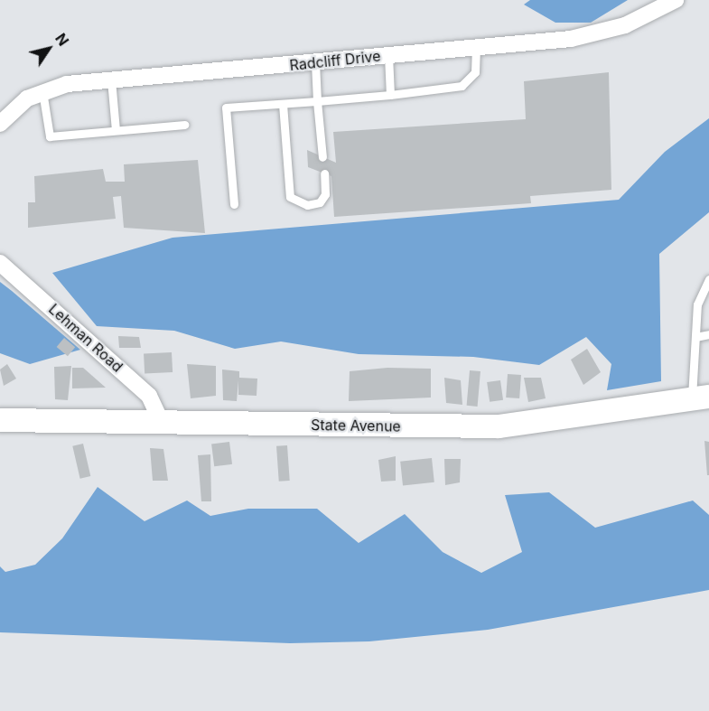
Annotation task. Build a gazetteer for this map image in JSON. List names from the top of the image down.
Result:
{
  "streets": {
    "main road": ["State Avenue"],
    "street": ["Radcliff Drive", "Lehman Road"]
  },
  "crossings": [
    ["Lehman Road", "State Avenue"]
  ],
  "north": "top right"
}
